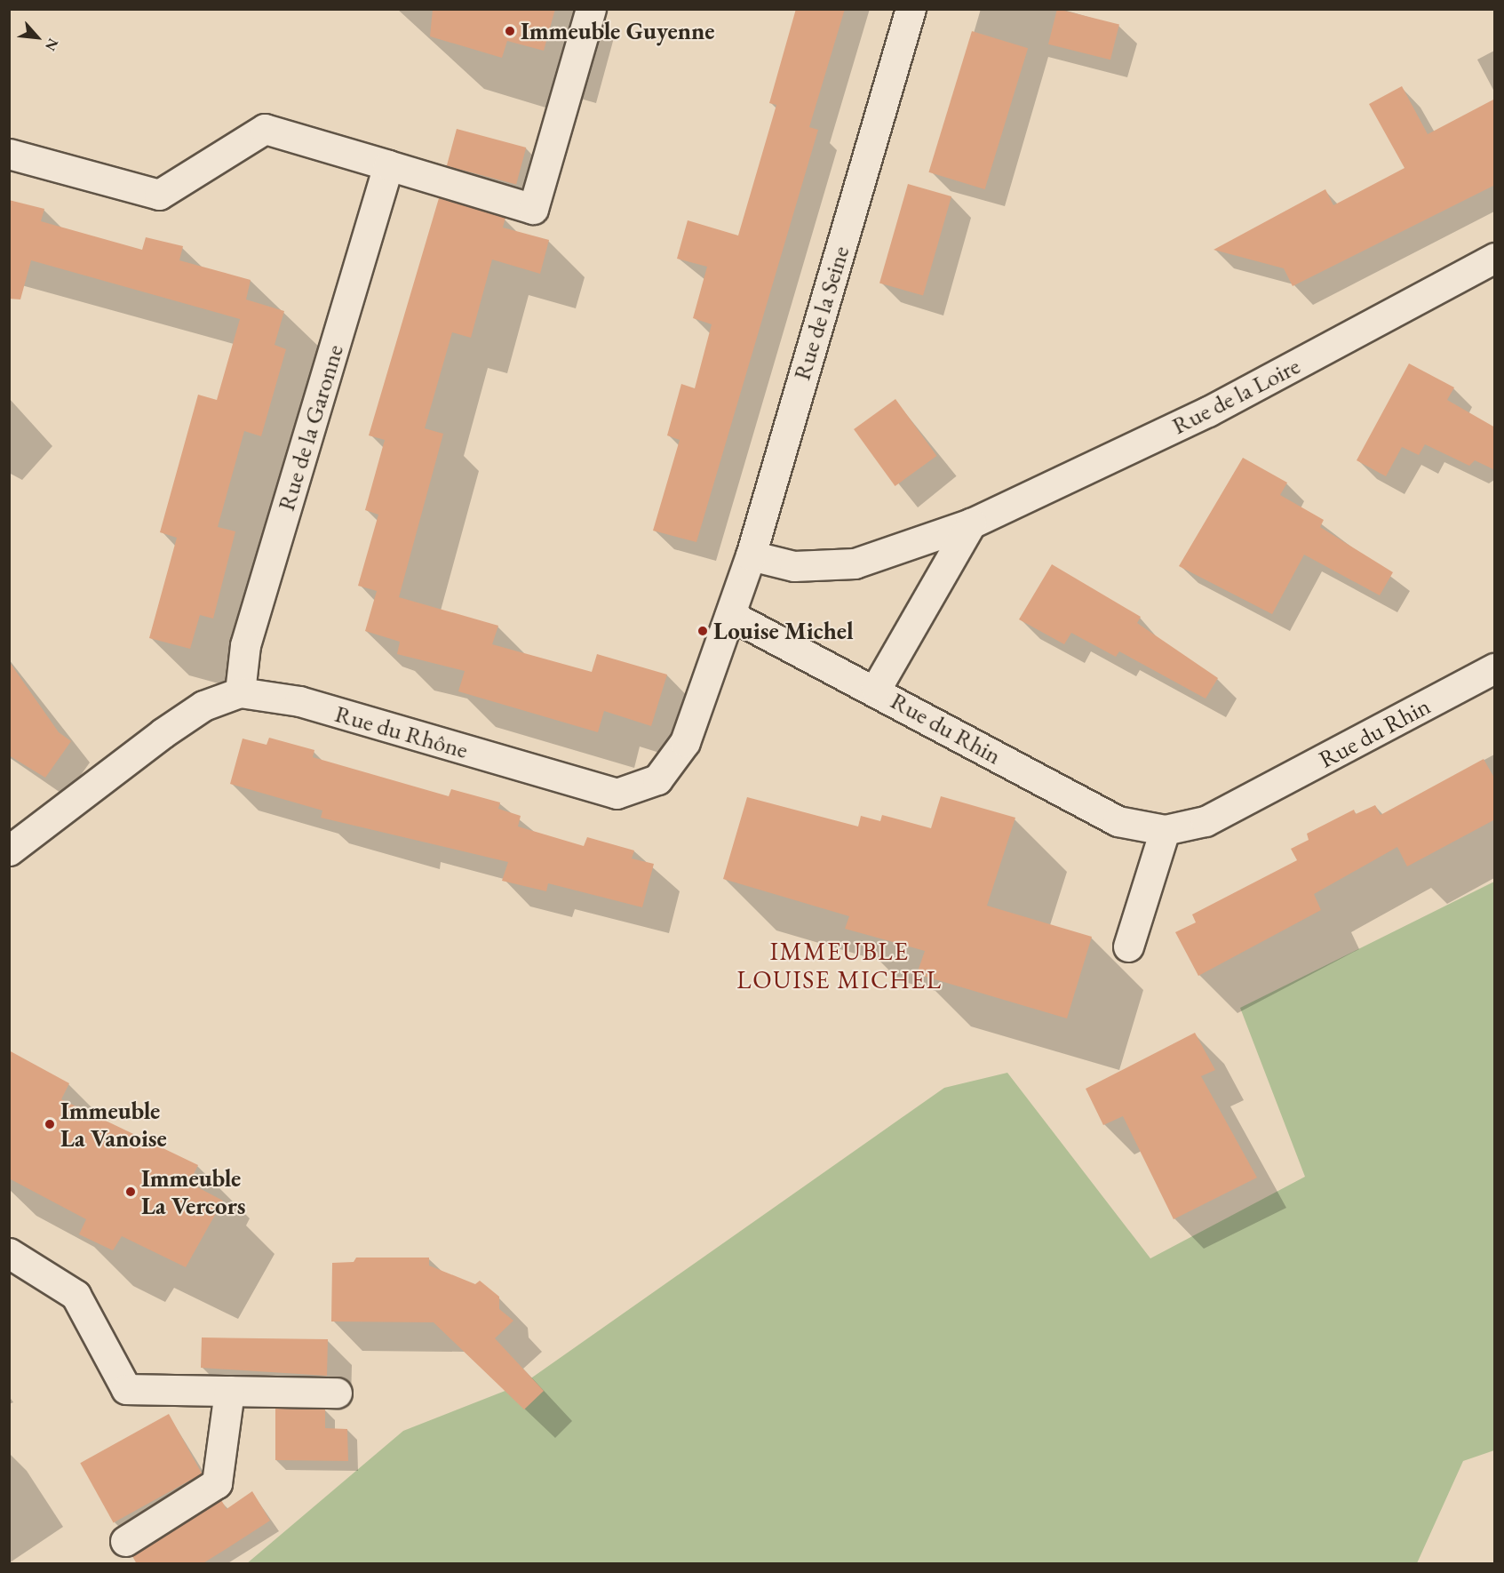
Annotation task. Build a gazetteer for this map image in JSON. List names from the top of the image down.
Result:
{
  "streets": {
    "street": [
      "Rue de la Seine",
      "Rue de la Loire",
      "Rue de la Garonne",
      "Rue du Rhin",
      "Rue du Rhône"
    ]
  },
  "crossings": [
    ["Rue de la Seine", "Rue de la Loire"],
    ["Rue de la Seine", "Rue du Rhin"],
    ["Rue de la Seine", "Rue du Rhône"],
    ["Rue de la Garonne", "Rue du Rhône"],
    ["Rue du Rhin", "Rue du Rhône"]
  ],
  "districts": ["IMMEUBLE LOUISE MICHEL"],
  "places": [
    "Immeuble Guyenne",
    "Louise Michel",
    "Immeuble La Vanoise",
    "Immeuble La Vercors"
  ],
  "north": "bottom right"
}
